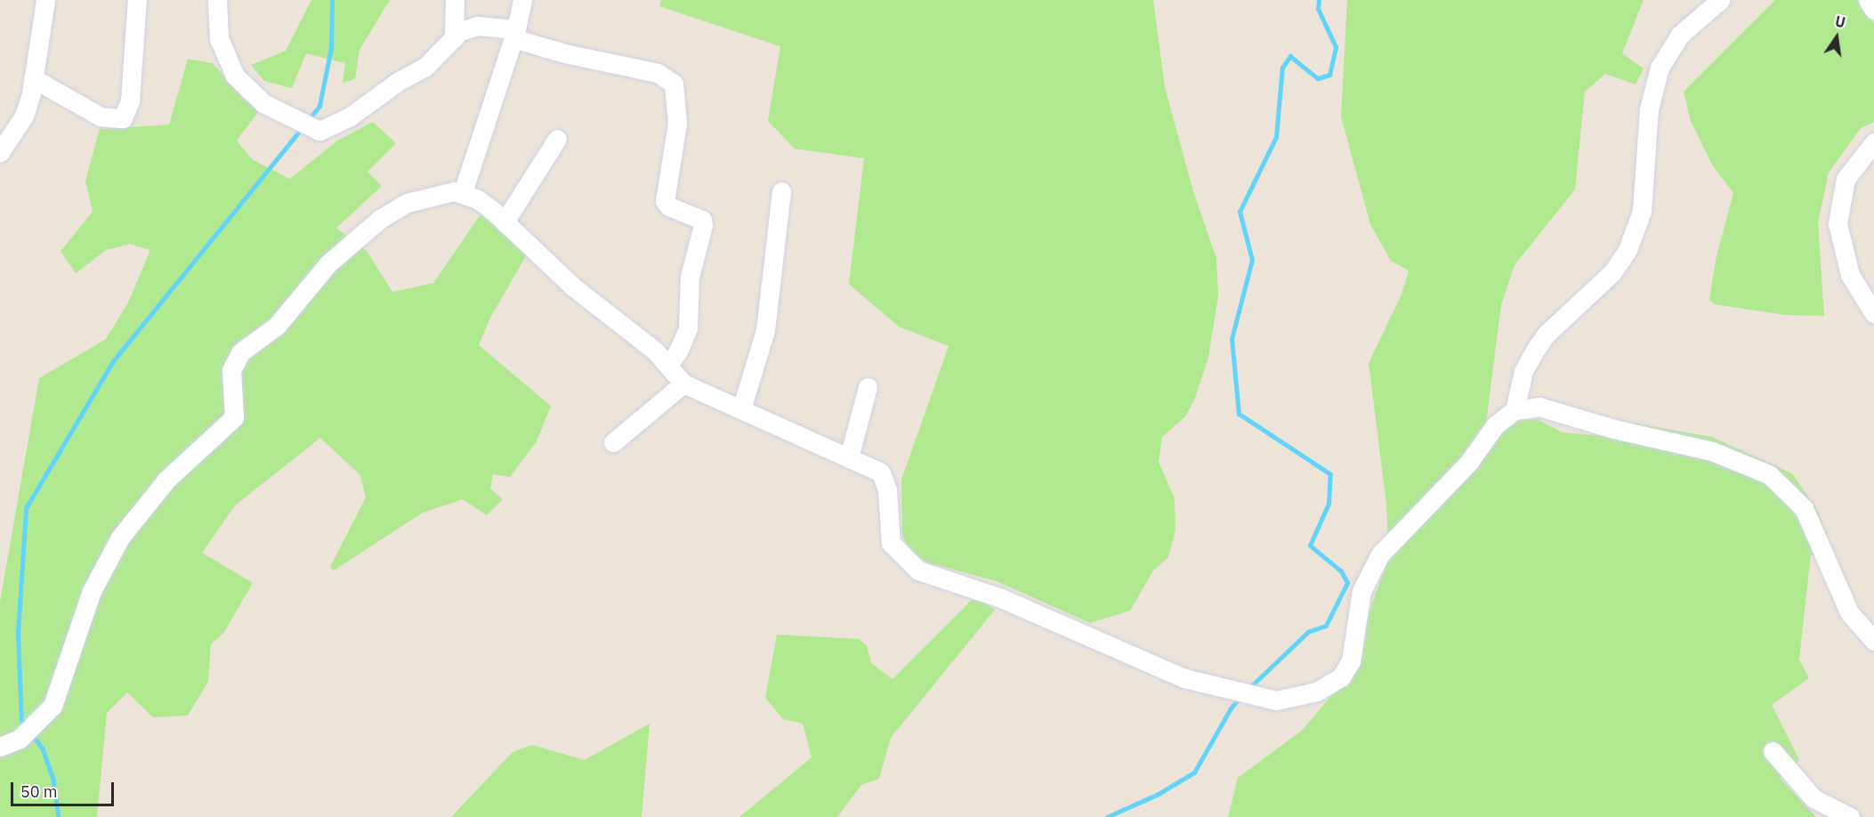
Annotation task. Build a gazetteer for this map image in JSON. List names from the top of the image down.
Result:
{
  "scale_bar": "50 m",
  "north": "top"
}
